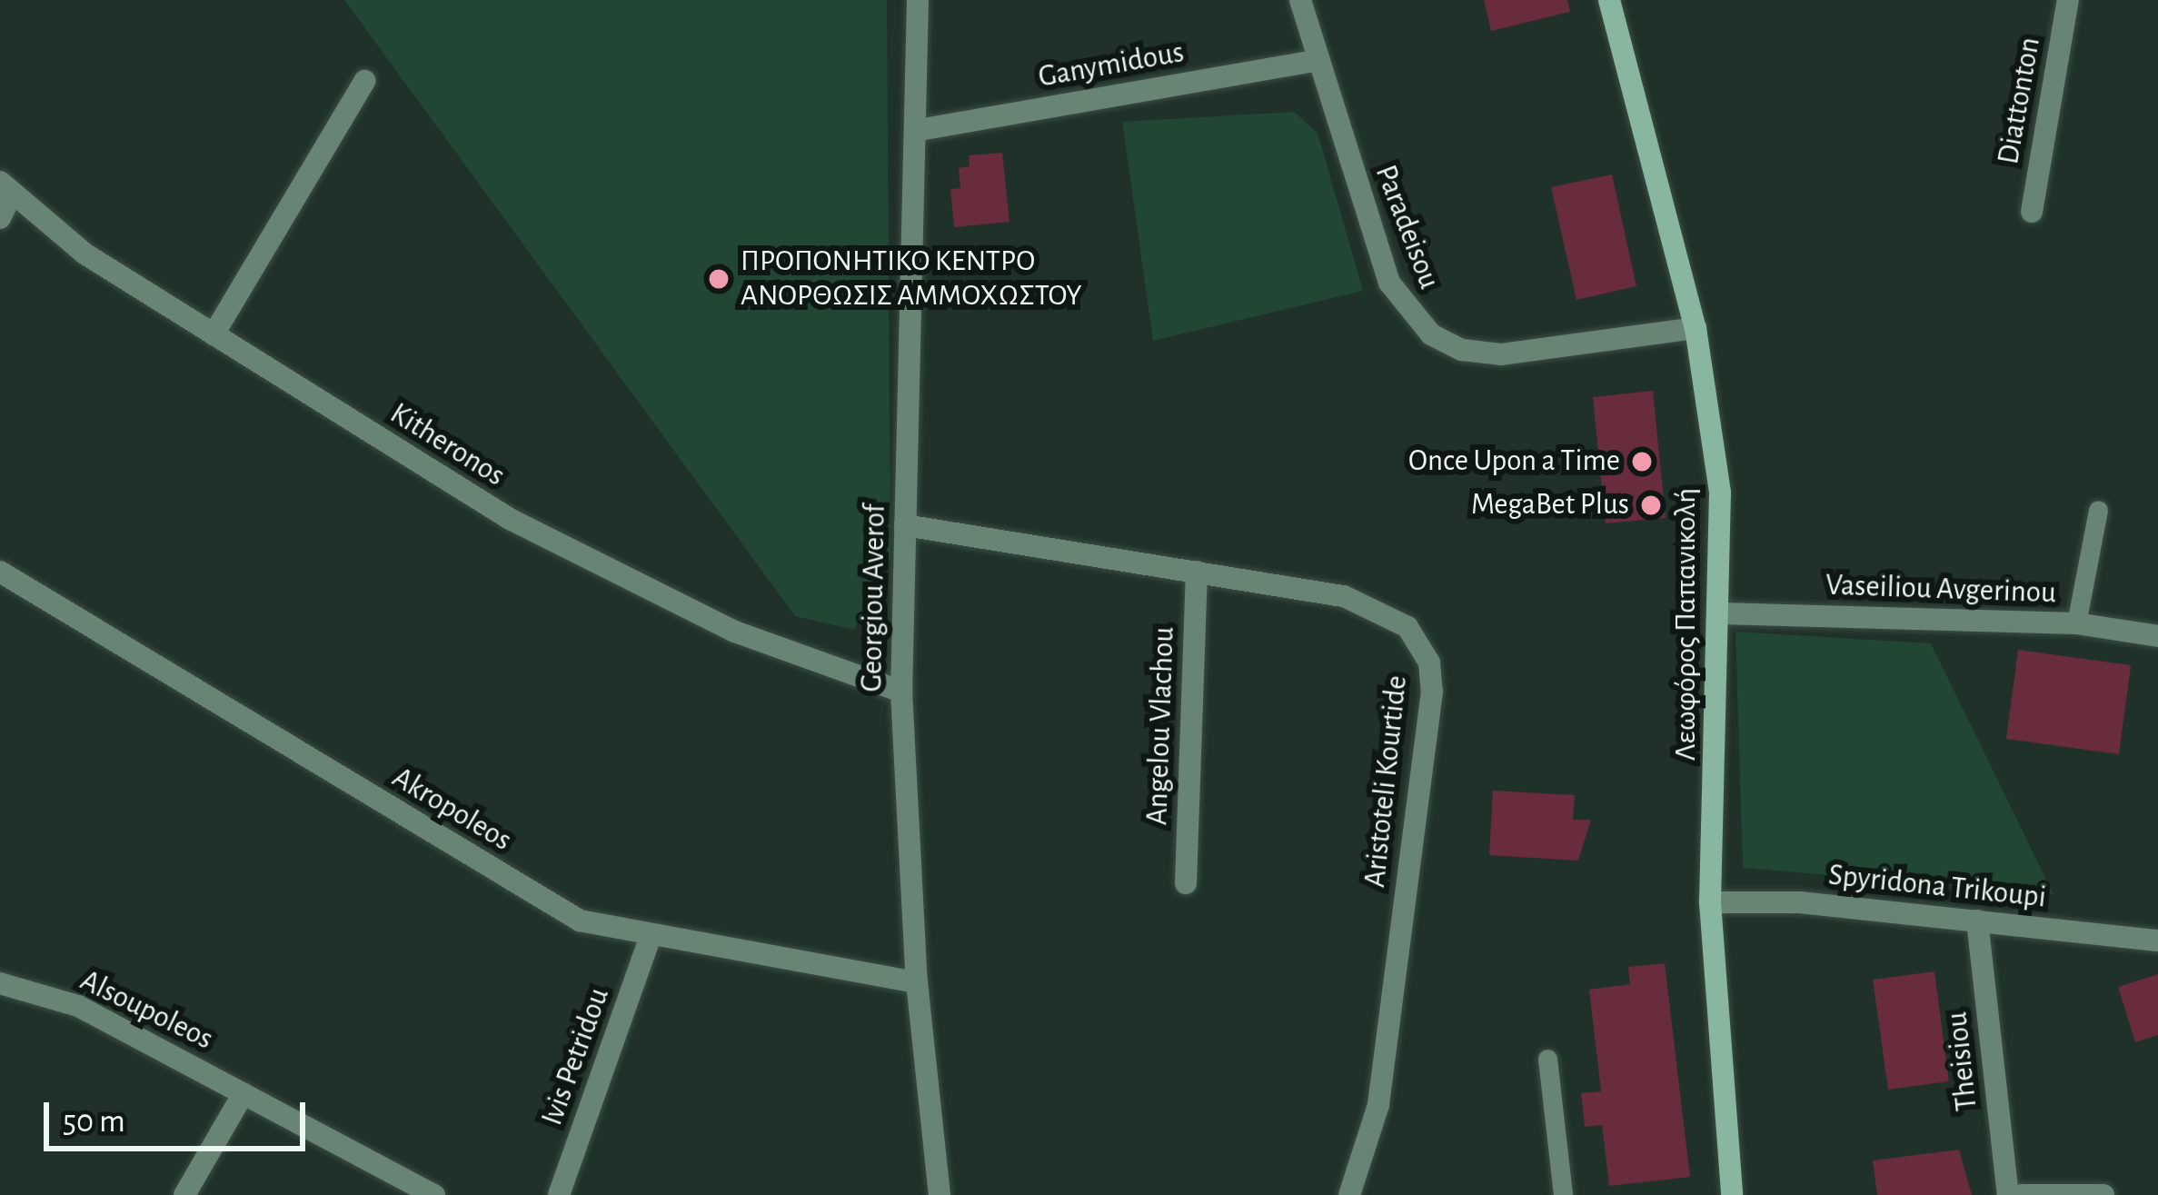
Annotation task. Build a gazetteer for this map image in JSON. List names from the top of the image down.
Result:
{
  "streets": {
    "street": [
      "Ganymidous",
      "Diattonton",
      "Paradeisou",
      "Kitheronos",
      "Vaseiliou Avgerinou",
      "Georgiou Averof",
      "Λεωφόρος Παπανικολή",
      "Angelou Vlachou",
      "Aristoteli Kourtide",
      "Akropoleos",
      "Spyridona Trikoupi",
      "Alsoupoleos",
      "Ivis Petridou",
      "Theisiou"
    ]
  },
  "crossings": [
    ["Ganymidous", "Paradeisou"],
    ["Ganymidous", "Georgiou Averof"],
    ["Paradeisou", "Λεωφόρος Παπανικολή"],
    ["Kitheronos", "Georgiou Averof"],
    ["Vaseiliou Avgerinou", "Λεωφόρος Παπανικολή"],
    ["Georgiou Averof", "Aristoteli Kourtide"],
    ["Georgiou Averof", "Akropoleos"],
    ["Λεωφόρος Παπανικολή", "Spyridona Trikoupi"],
    ["Angelou Vlachou", "Aristoteli Kourtide"],
    ["Akropoleos", "Ivis Petridou"],
    ["Spyridona Trikoupi", "Theisiou"]
  ],
  "places": ["ΠΡΟΠΟΝΗΤΙΚΟ ΚΕΝΤΡΟ ΑΝΟΡΘΩΣΙΣ ΑΜΜΟΧΩΣΤΟΥ", "Once Upon a Time", "MegaBet Plus"],
  "scale_bar": "50 m"
}
